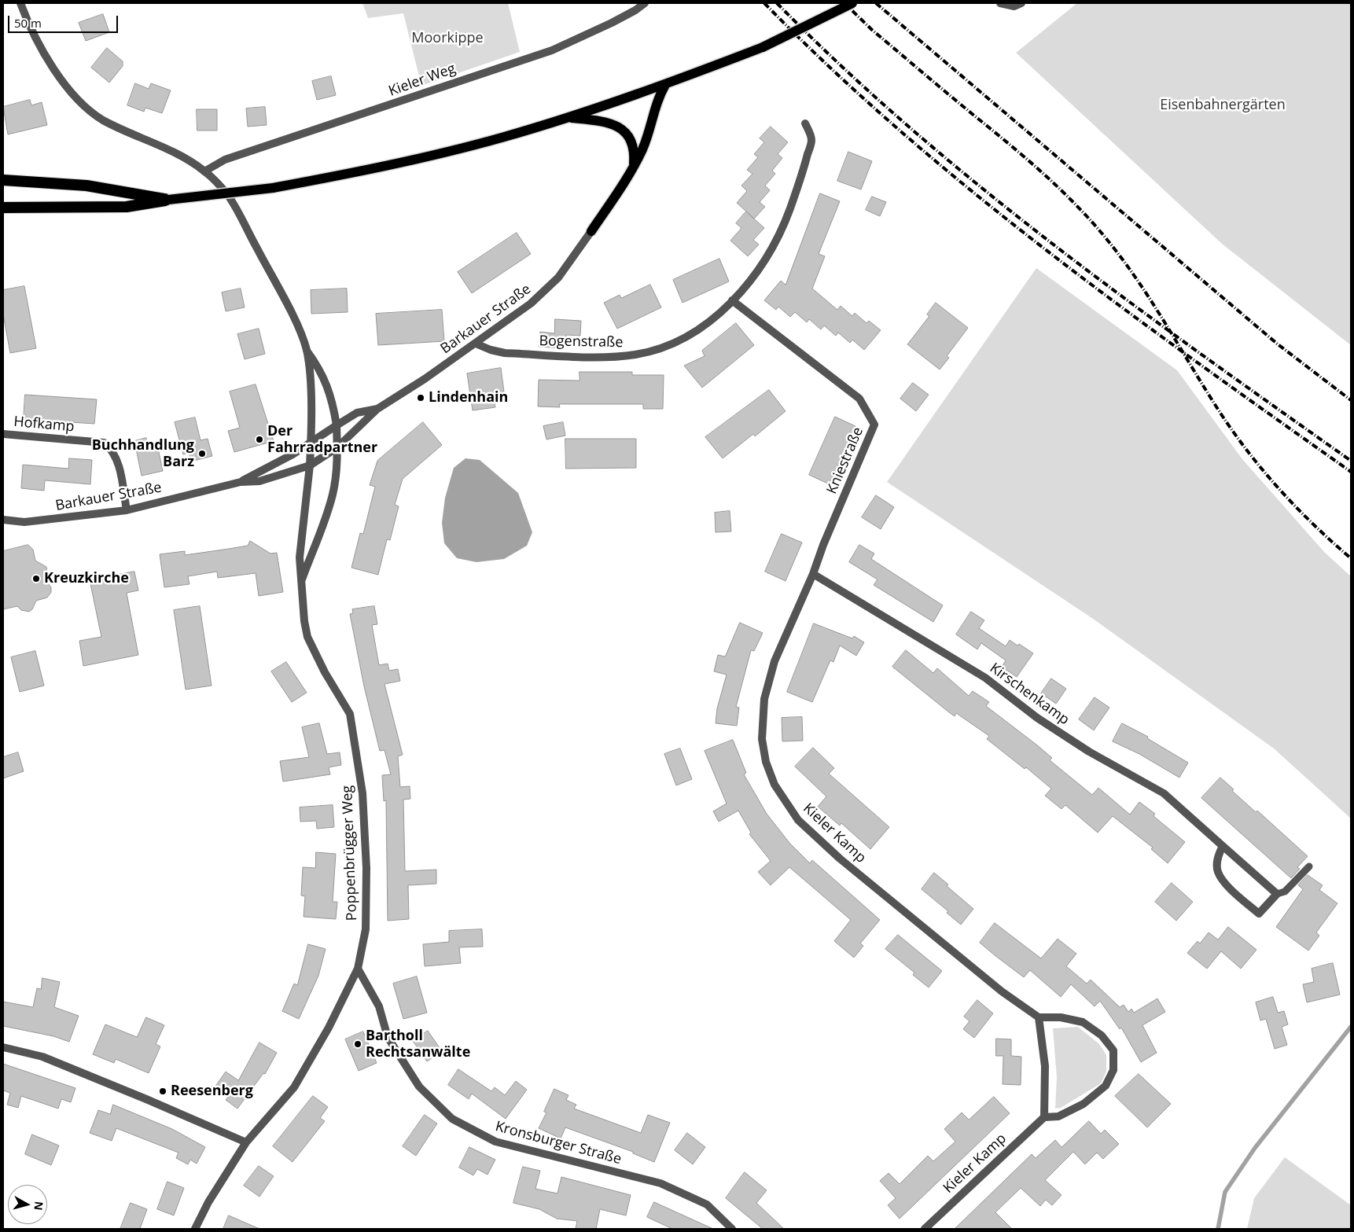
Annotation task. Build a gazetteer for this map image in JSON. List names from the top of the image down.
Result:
{
  "streets": {
    "street": [
      "Kieler Weg",
      "Barkauer Straße",
      "Bogenstraße",
      "Hofkamp",
      "Kniestraße",
      "Kirschenkamp",
      "Kieler Kamp",
      "Poppenbrügger Weg",
      "Kronsburger Straße"
    ]
  },
  "crossings": [
    ["Barkauer Straße", "Bogenstraße"],
    ["Barkauer Straße", "Hofkamp"],
    ["Barkauer Straße", "Poppenbrügger Weg"],
    ["Bogenstraße", "Kniestraße"],
    ["Kniestraße", "Kirschenkamp"],
    ["Kniestraße", "Kieler Kamp"],
    ["Kirschenkamp", "Kieler Kamp"],
    ["Poppenbrügger Weg", "Kronsburger Straße"]
  ],
  "parks": ["Moorkippe", "Eisenbahnergärten"],
  "places": [
    "Lindenhain",
    "Der Fahrradpartner",
    "Buchhandlung Barz",
    "Kreuzkirche",
    "Bartholl Rechtsanwälte",
    "Reesenberg"
  ],
  "scale_bar": "50 m",
  "north": "right"
}
